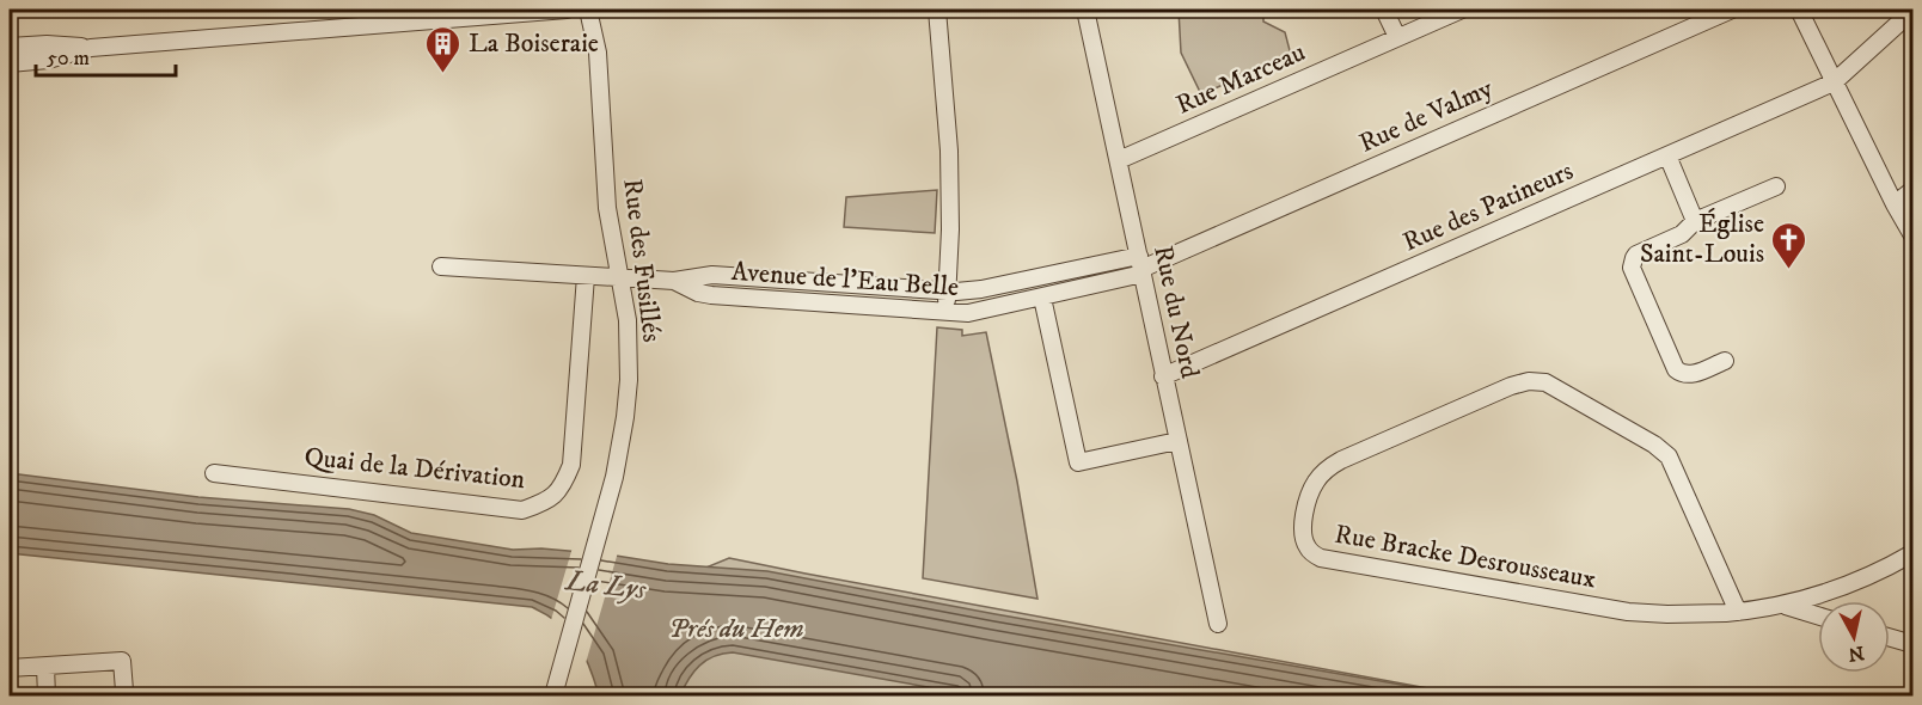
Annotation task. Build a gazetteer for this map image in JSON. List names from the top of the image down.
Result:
{
  "streets": {
    "street": [
      "Rue Marceau",
      "Rue de Valmy",
      "Rue des Patineurs",
      "Rue des Fusillés",
      "Avenue de l'Eau Belle",
      "Rue du Nord",
      "Quai de la Dérivation",
      "Rue Bracke Desrousseaux"
    ]
  },
  "crossings": [
    ["Rue Marceau", "Rue du Nord"],
    ["Rue de Valmy", "Avenue de l'Eau Belle"],
    ["Rue de Valmy", "Rue du Nord"],
    ["Rue des Patineurs", "Rue du Nord"],
    ["Rue des Fusillés", "Avenue de l'Eau Belle"],
    ["Avenue de l'Eau Belle", "Rue du Nord"],
    ["Avenue de l'Eau Belle", "Quai de la Dérivation"]
  ],
  "water": ["La Lys"],
  "parks": ["Prés du Hem"],
  "places": {
    "building": ["La Boiseraie"],
    "church": ["Église Saint-Louis"]
  },
  "scale_bar": "50 m",
  "north": "bottom"
}
